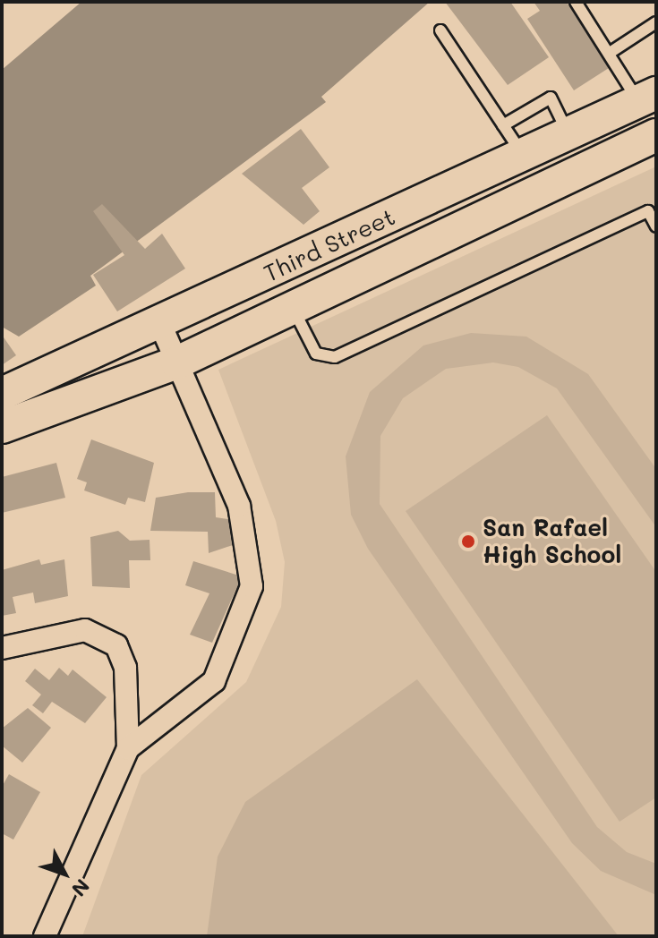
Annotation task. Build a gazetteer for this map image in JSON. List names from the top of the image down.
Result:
{
  "streets": {
    "main road": ["Third Street"]
  },
  "places": ["San Rafael High School"],
  "north": "bottom right"
}
